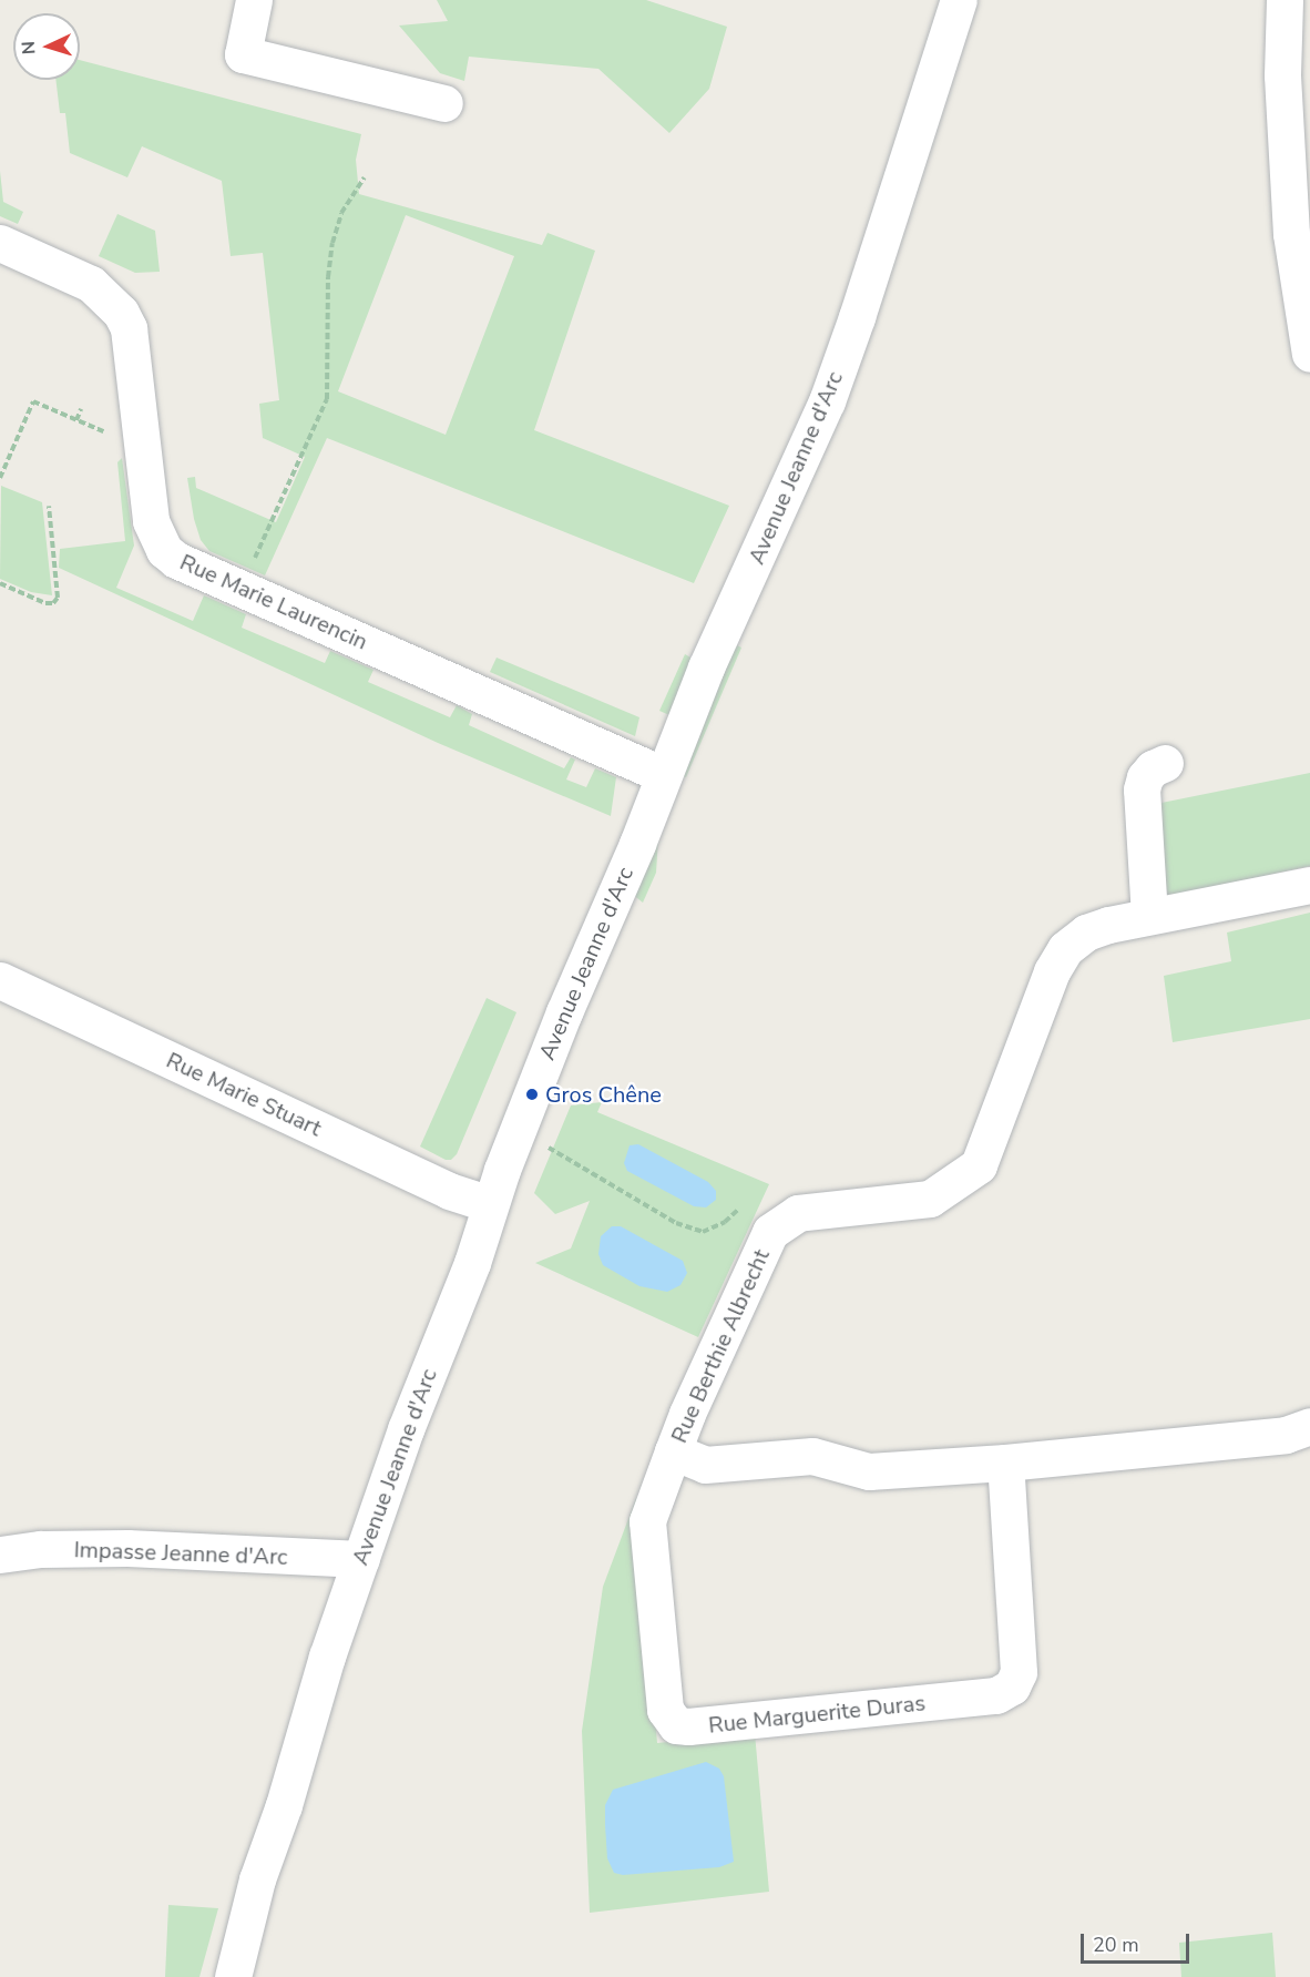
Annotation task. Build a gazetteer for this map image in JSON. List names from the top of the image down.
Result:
{
  "streets": {
    "street": [
      "Avenue Jeanne d'Arc",
      "Rue Marie Laurencin",
      "Rue Marie Stuart",
      "Rue Berthie Albrecht",
      "Impasse Jeanne d'Arc",
      "Rue Marguerite Duras"
    ]
  },
  "crossings": [
    ["Avenue Jeanne d'Arc", "Rue Marie Laurencin"],
    ["Avenue Jeanne d'Arc", "Rue Marie Stuart"],
    ["Avenue Jeanne d'Arc", "Impasse Jeanne d'Arc"],
    ["Rue Berthie Albrecht", "Rue Marguerite Duras"]
  ],
  "places": ["Gros Chêne"],
  "scale_bar": "20 m",
  "north": "left"
}
